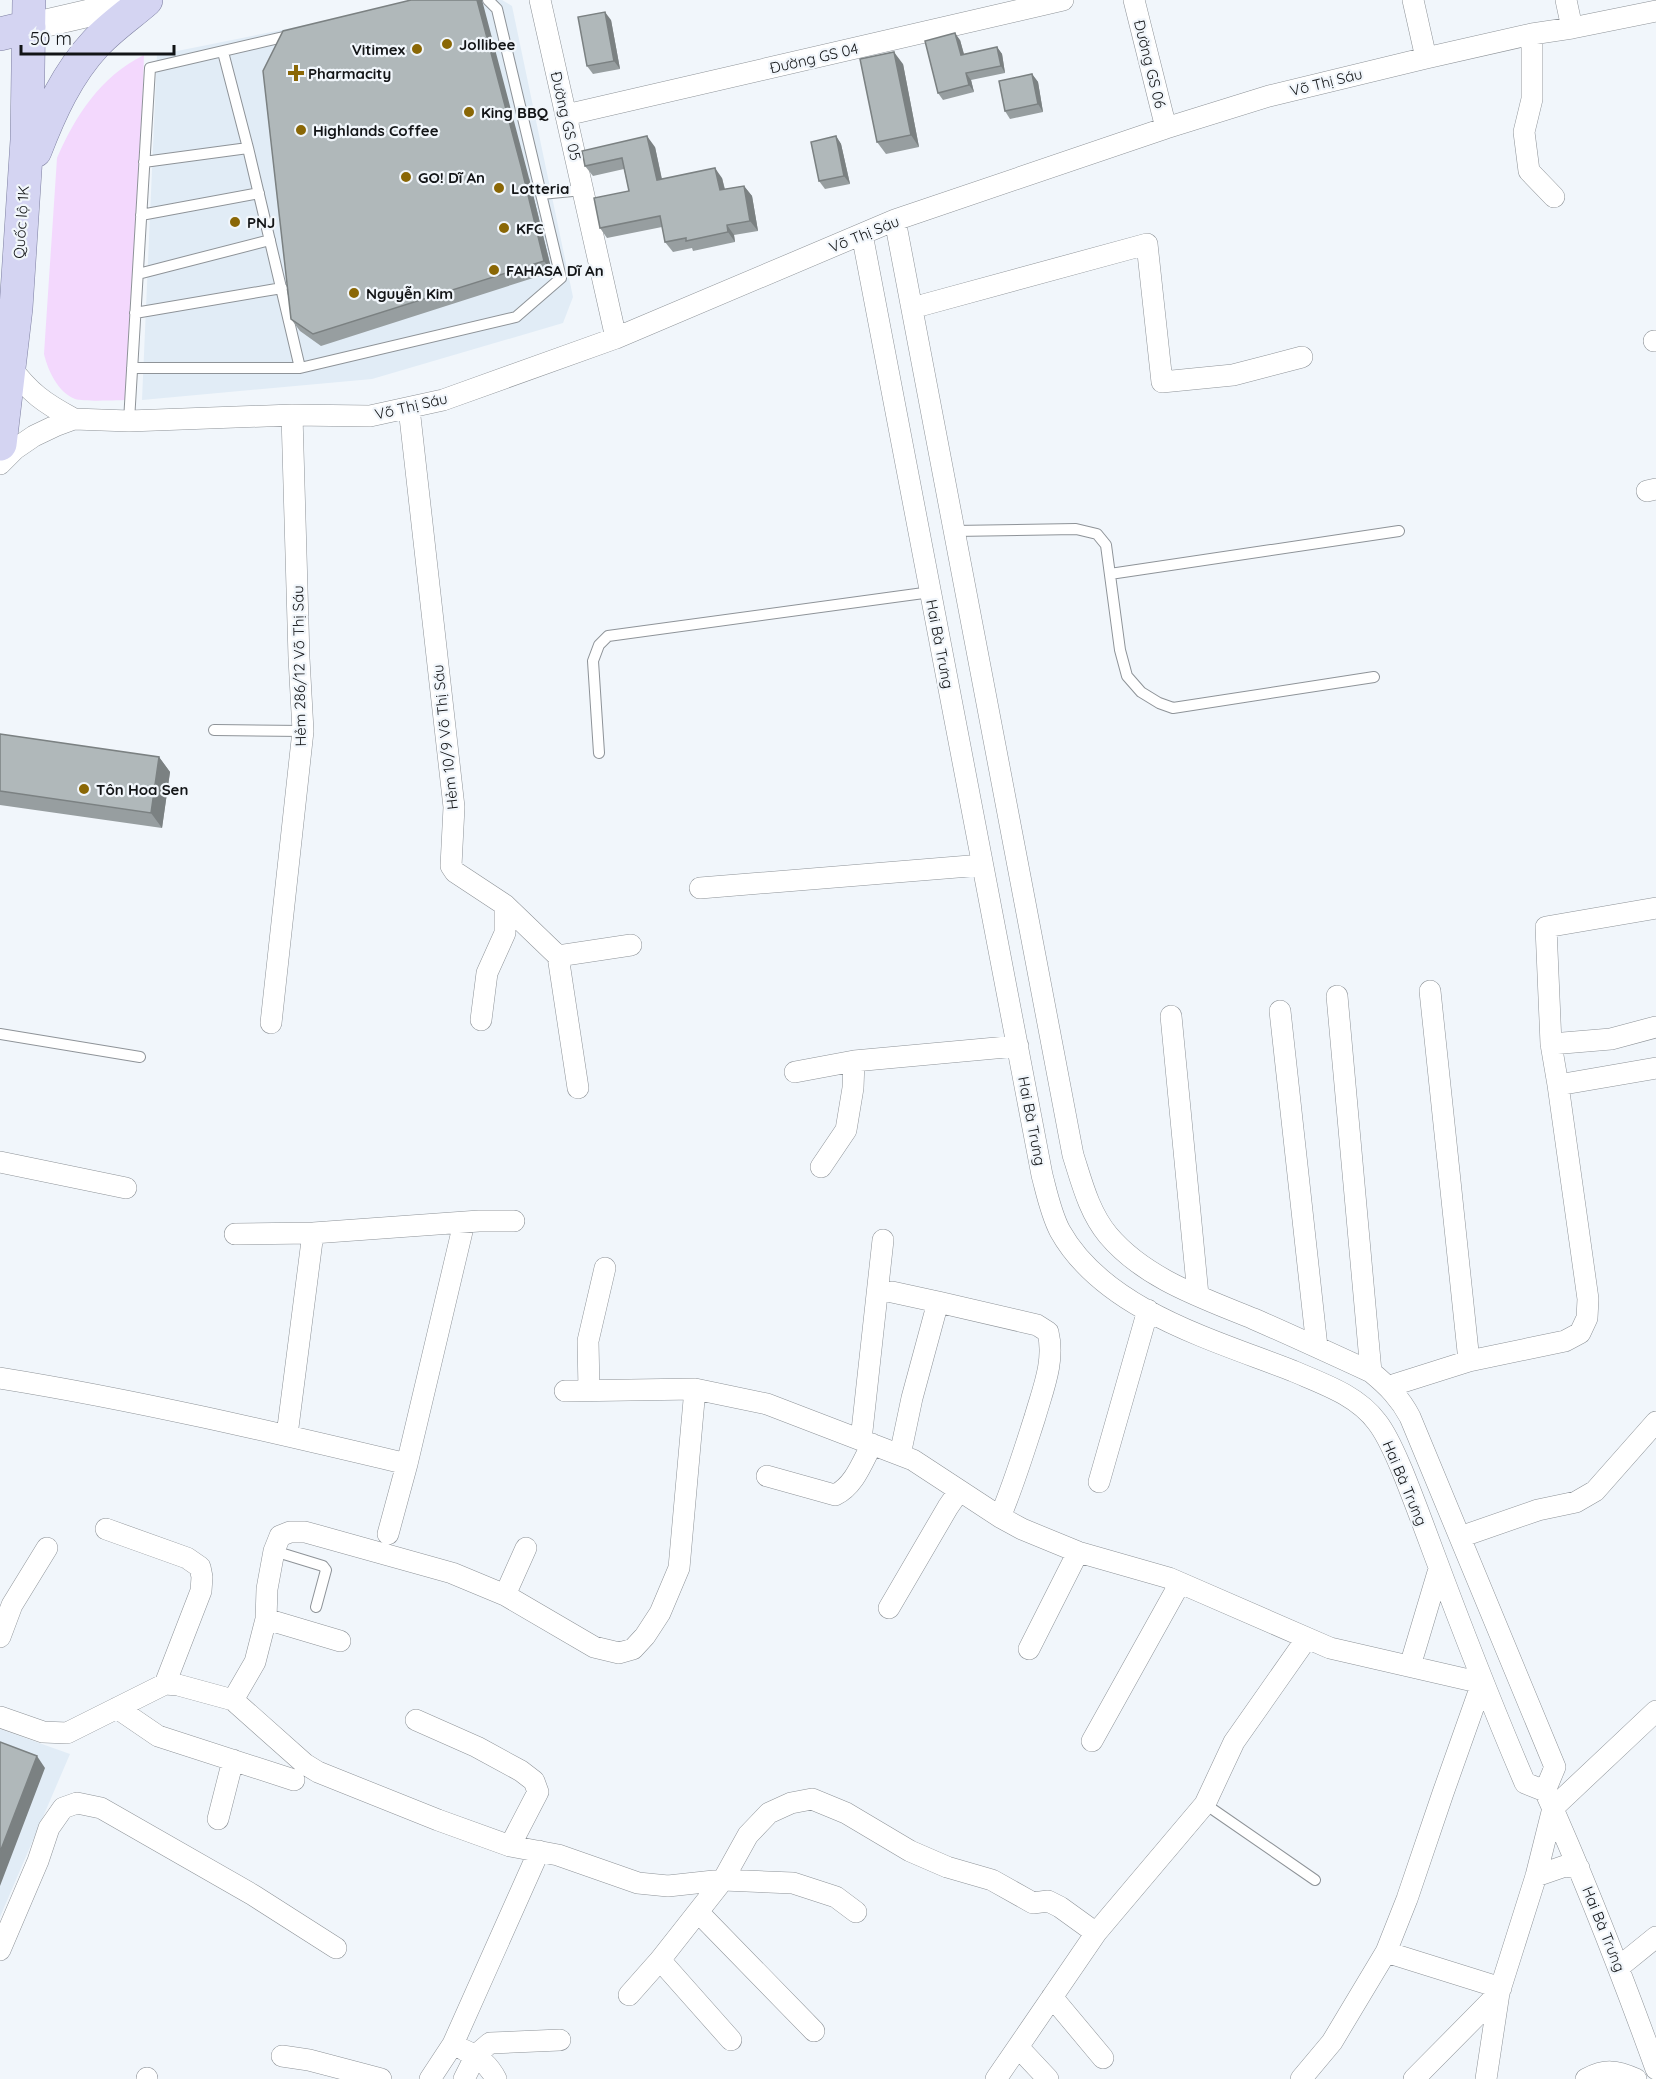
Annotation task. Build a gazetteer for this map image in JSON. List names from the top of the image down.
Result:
{
  "streets": {
    "main road": ["Quốc lộ 1K"],
    "street": [
      "Đường GS 04",
      "Đường GS 06",
      "Võ Thị Sáu",
      "Đường GS 05",
      "Hai Bà Trưng",
      "Hẻm 286/12 Võ Thị Sáu",
      "Hẻm 10/9 Võ Thị Sáu"
    ]
  },
  "crossings": [
    ["Đường GS 04", "Đường GS 05"],
    ["Đường GS 06", "Võ Thị Sáu"],
    ["Võ Thị Sáu", "Đường GS 05"],
    ["Võ Thị Sáu", "Quốc lộ 1K"],
    ["Võ Thị Sáu", "Hai Bà Trưng"],
    ["Võ Thị Sáu", "Hẻm 286/12 Võ Thị Sáu"],
    ["Võ Thị Sáu", "Hẻm 10/9 Võ Thị Sáu"]
  ],
  "places": {
    "other": [
      "Jollibee",
      "Vitimex",
      "King BBQ",
      "Highlands Coffee",
      "GO! Dĩ An",
      "Lotteria",
      "PNJ",
      "KFC",
      "FAHASA Dĩ An",
      "Nguyễn Kim",
      "Tôn Hoa Sen"
    ],
    "health": ["Pharmacity"]
  },
  "scale_bar": "50 m"
}
